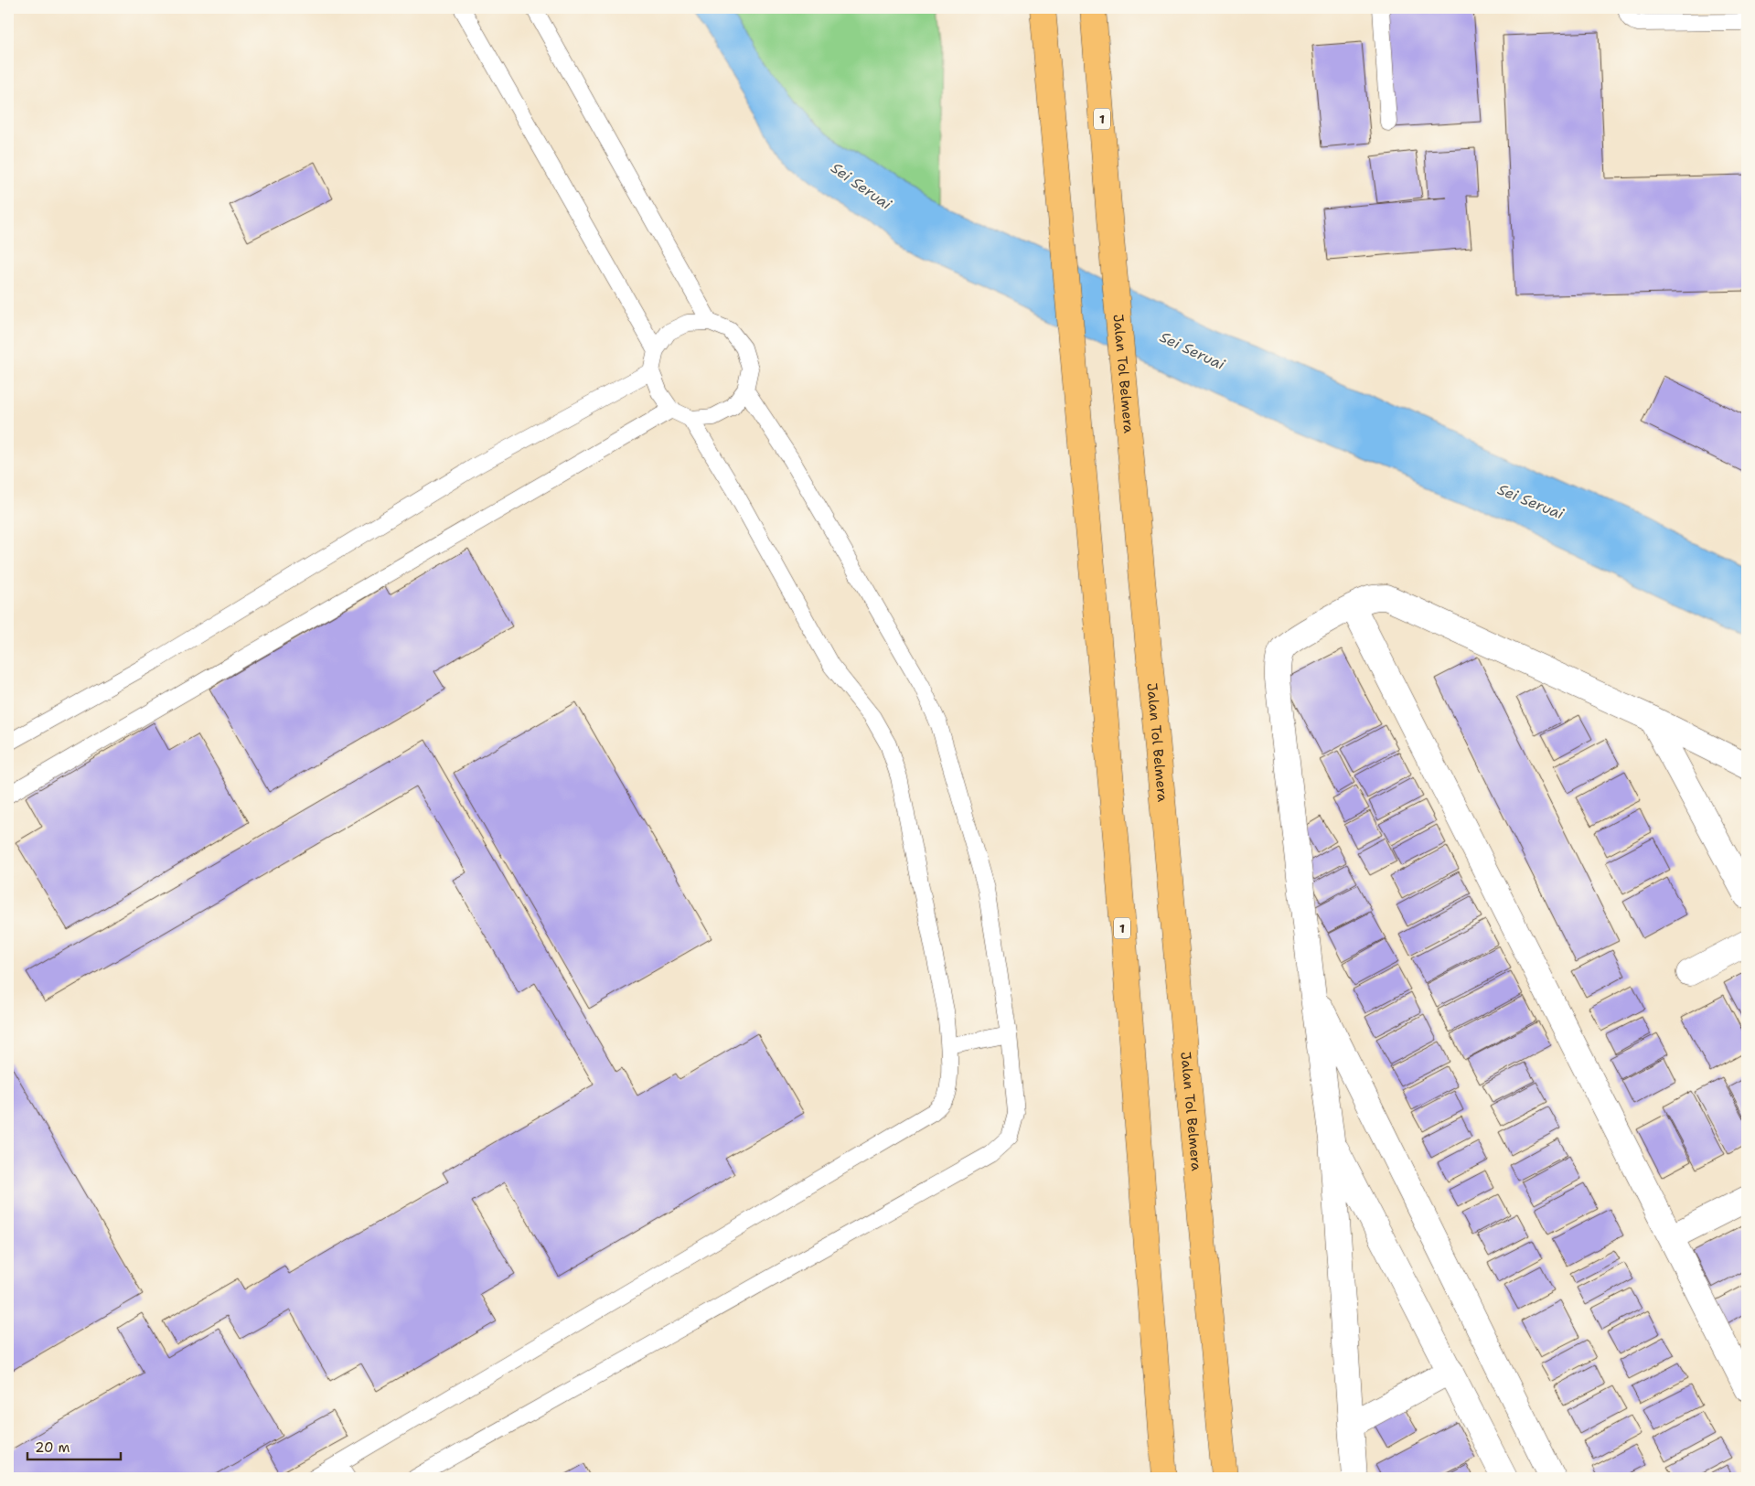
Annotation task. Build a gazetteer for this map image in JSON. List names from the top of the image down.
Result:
{
  "streets": {
    "highway": ["1", "Jalan Tol Belmera"]
  },
  "water": ["Sei Seruai"],
  "scale_bar": "20 m"
}
